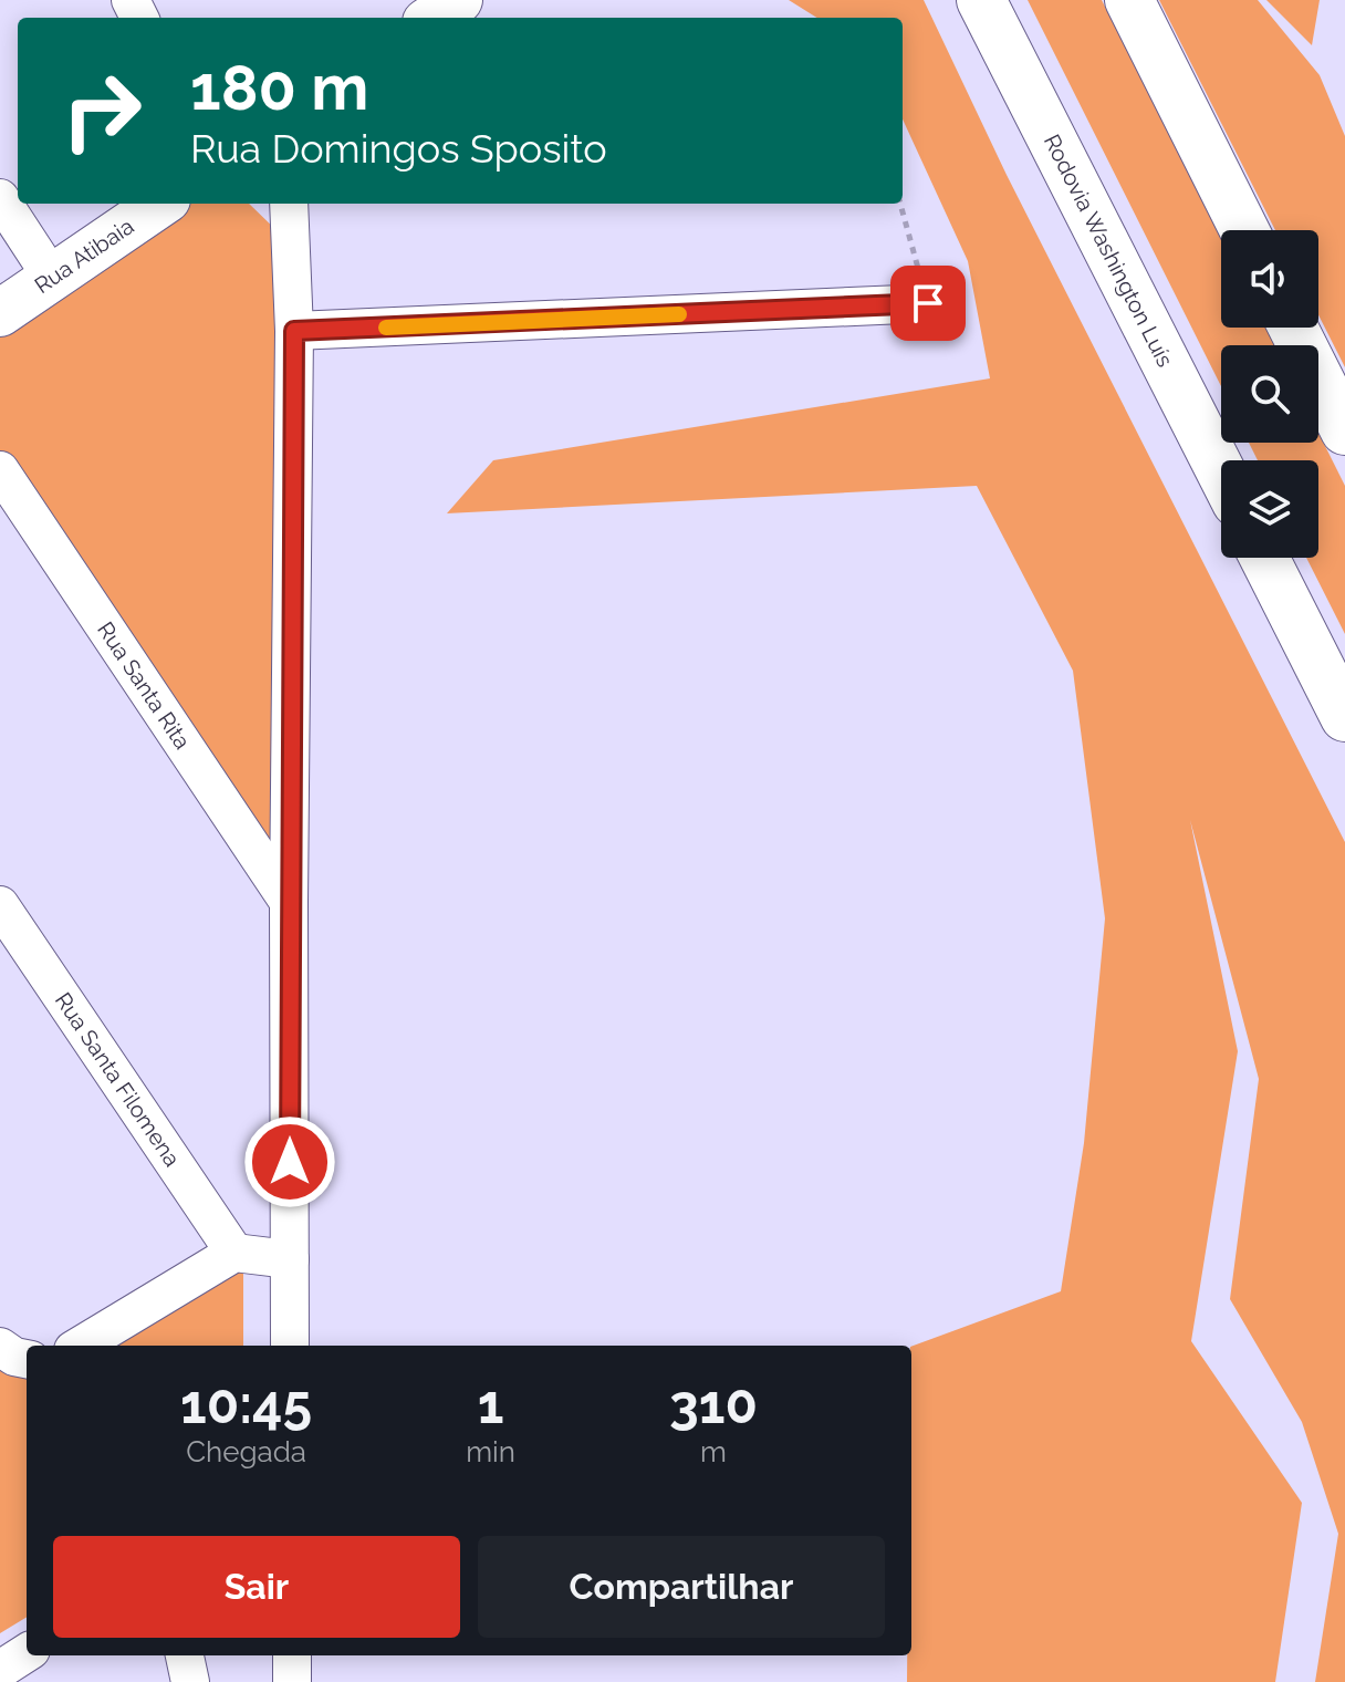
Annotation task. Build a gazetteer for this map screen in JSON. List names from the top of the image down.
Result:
{
  "streets": {
    "highway": ["Rodovia Washington Luís"],
    "street": ["Rua Atibaia", "Rua Santa Rita", "Rua Santa Filomena"]
  },
  "page": {
    "turn": ["180 m", "Rua Domingos Sposito"],
    "eta": [
      "10:45",
      "Chegada",
      "1",
      "min",
      "310",
      "m"
    ],
    "buttons": ["Sair", "Compartilhar"]
  }
}
